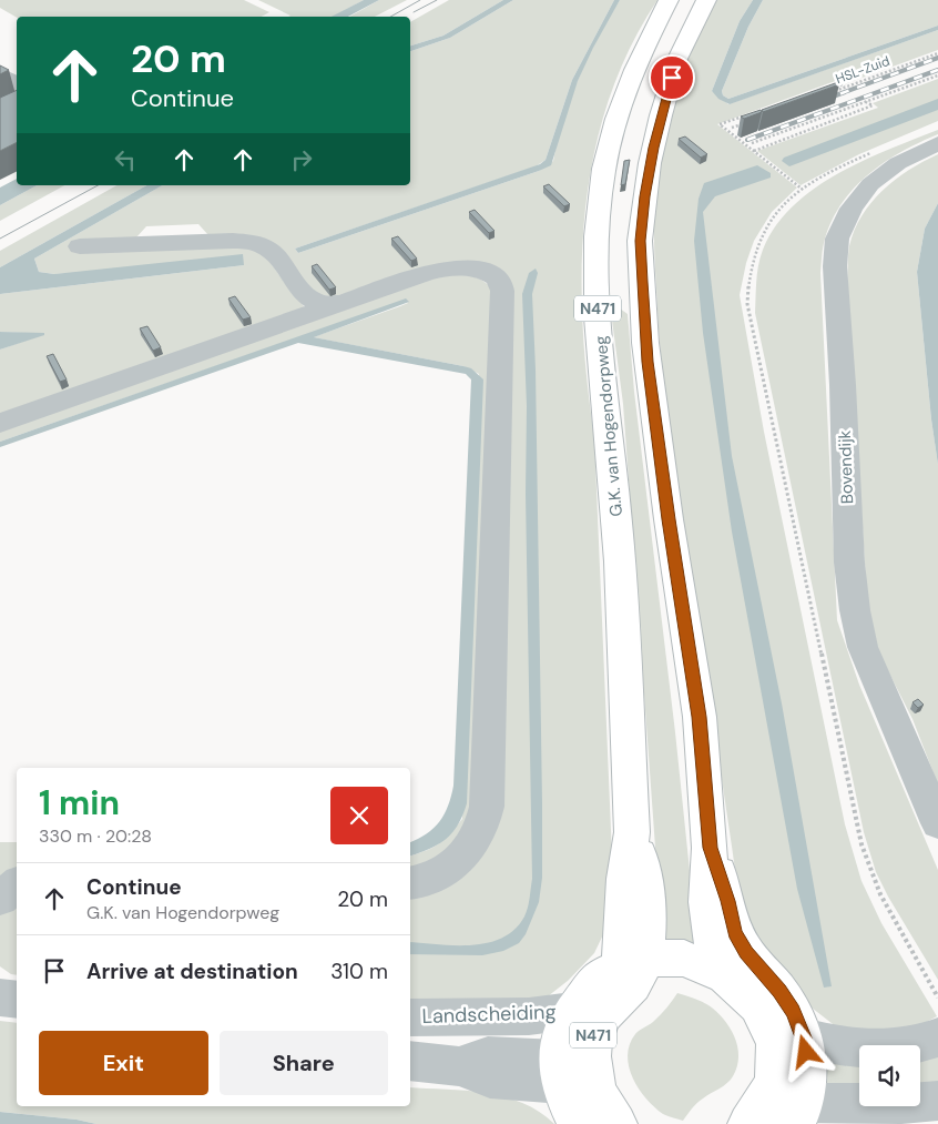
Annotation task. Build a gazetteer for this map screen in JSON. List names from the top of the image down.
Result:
{
  "streets": {
    "main road": ["N471", "G.K. van Hogendorpweg"],
    "street": ["Bovendijk", "Landscheiding"],
    "path": ["HSL-Zuid"]
  },
  "crossings": [
    ["N471", "G.K. van Hogendorpweg"],
    ["N471", "Landscheiding"]
  ],
  "page": {
    "turn": ["20 m", "Continue"],
    "heading": ["1 min", "330 m · 20:28"],
    "list": [
      {
        "name": "Continue",
        "note": "G.K. van Hogendorpweg",
        "value": "20 m"
      },
      {
        "name": "Arrive at destination",
        "value": "310 m"
      }
    ],
    "buttons": ["Exit", "Share"]
  }
}
